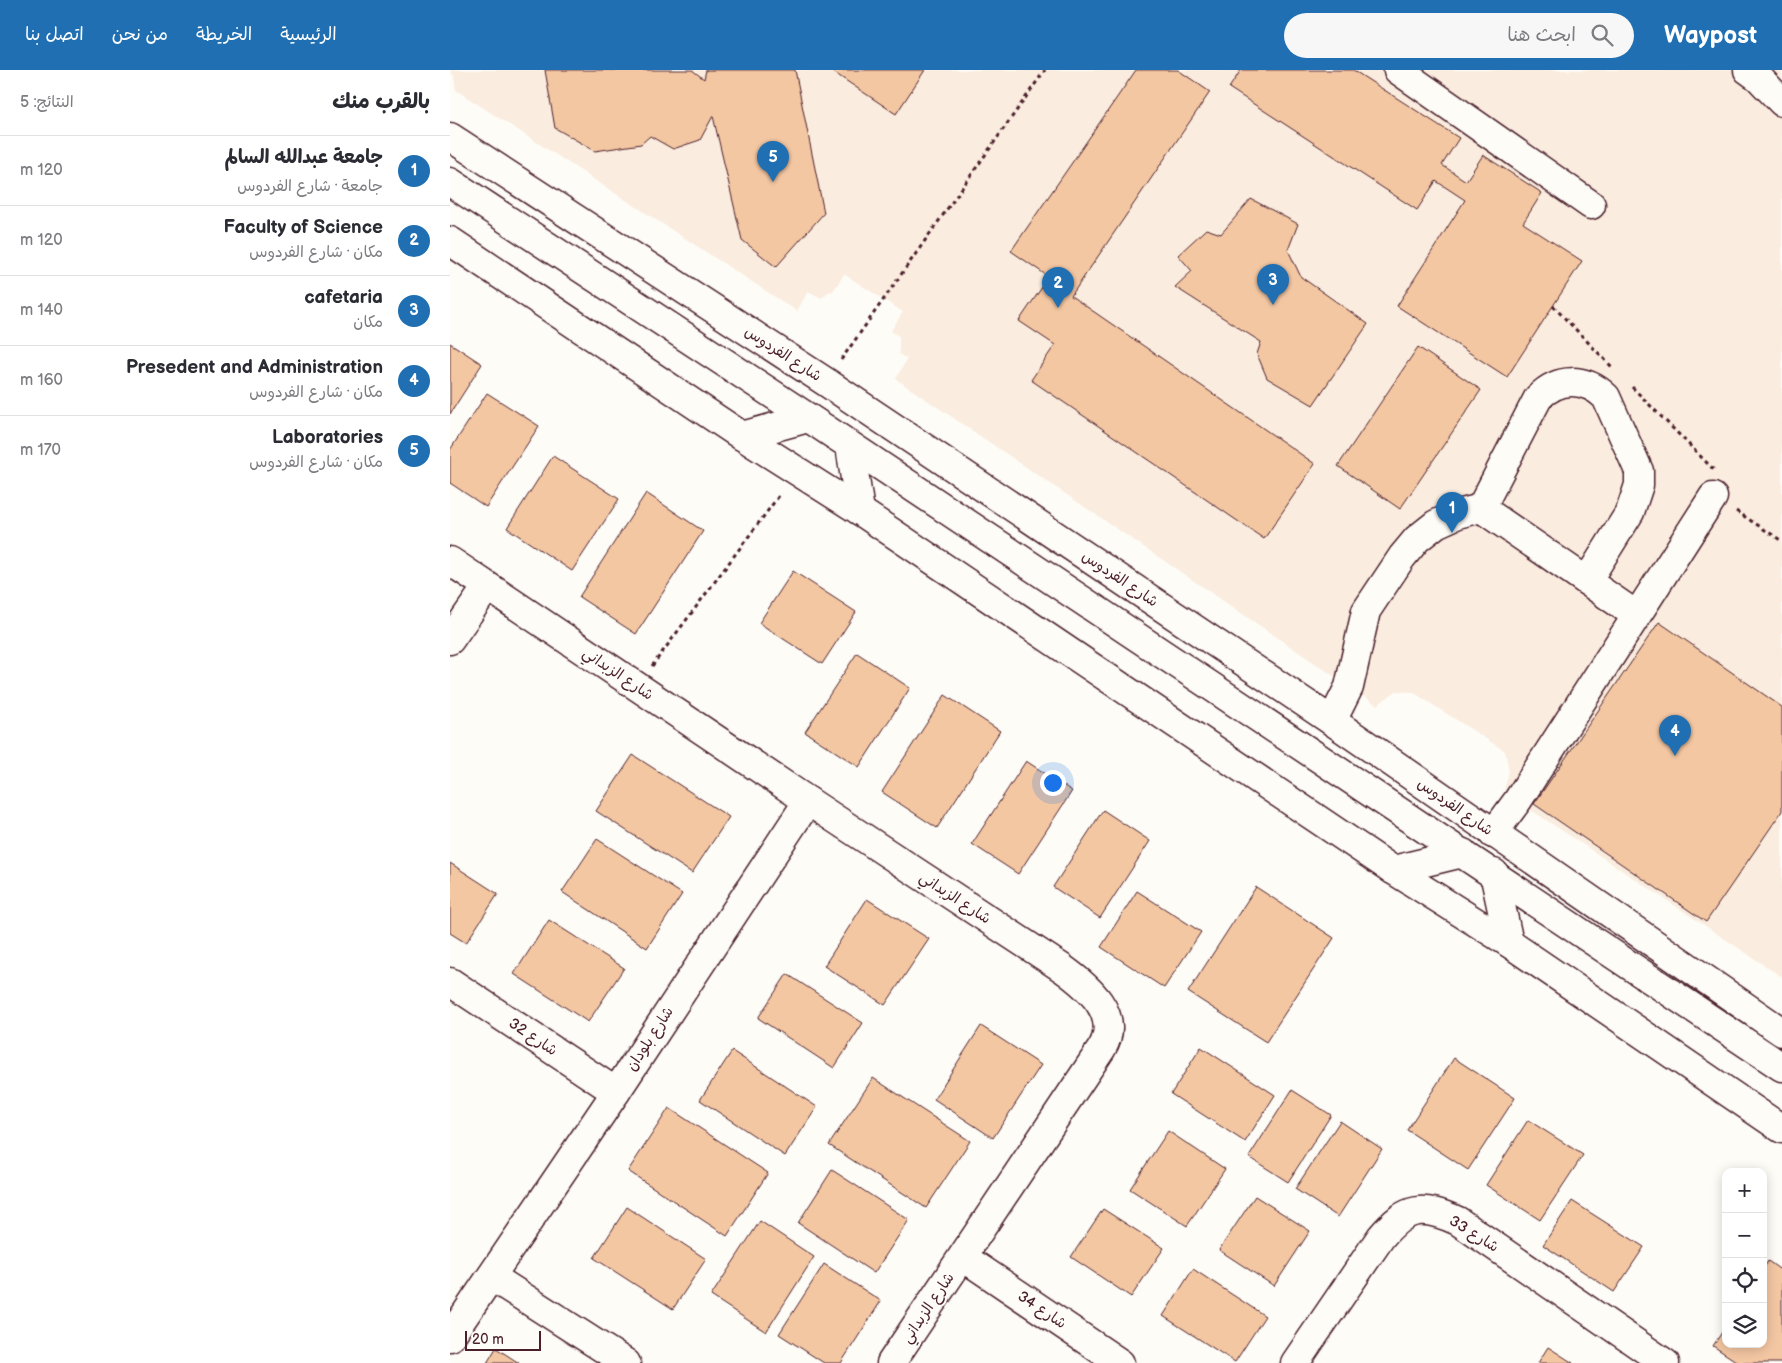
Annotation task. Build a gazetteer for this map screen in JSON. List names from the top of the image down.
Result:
{
  "streets": {
    "street": [
      "شارع الفردوس",
      "شارع الزبداني",
      "شارع 32",
      "شارع بلودان",
      "شارع 33",
      "شارع 34"
    ]
  },
  "crossings": [
    ["شارع الزبداني", "شارع بلودان"],
    ["شارع الزبداني", "شارع 34"],
    ["شارع 32", "شارع بلودان"]
  ],
  "scale_bar": "20 m",
  "page": {
    "header": "Waypost",
    "search": "ابحث هنا",
    "nav": [
      "الرئيسية",
      "الخريطة",
      "من نحن",
      "اتصل بنا"
    ],
    "heading": ["بالقرب منك", "النتائج: 5"],
    "list": [
      {
        "mark": "1",
        "name": "جامعة عبدالله السالم",
        "note": "جامعة · شارع الفردوس",
        "value": "120 m"
      },
      {
        "mark": "2",
        "name": "Faculty of Science",
        "note": "مكان · شارع الفردوس",
        "value": "120 m"
      },
      {
        "mark": "3",
        "name": "cafetaria",
        "note": "مكان",
        "value": "140 m"
      },
      {
        "mark": "4",
        "name": "Presedent and Administration",
        "note": "مكان · شارع الفردوس",
        "value": "160 m"
      },
      {
        "mark": "5",
        "name": "Laboratories",
        "note": "مكان · شارع الفردوس",
        "value": "170 m"
      }
    ],
    "pins": [
      "5",
      "3",
      "2",
      "1",
      "4"
    ],
    "map_buttons": ["+", "−"],
    "scale": "20 m"
  }
}
